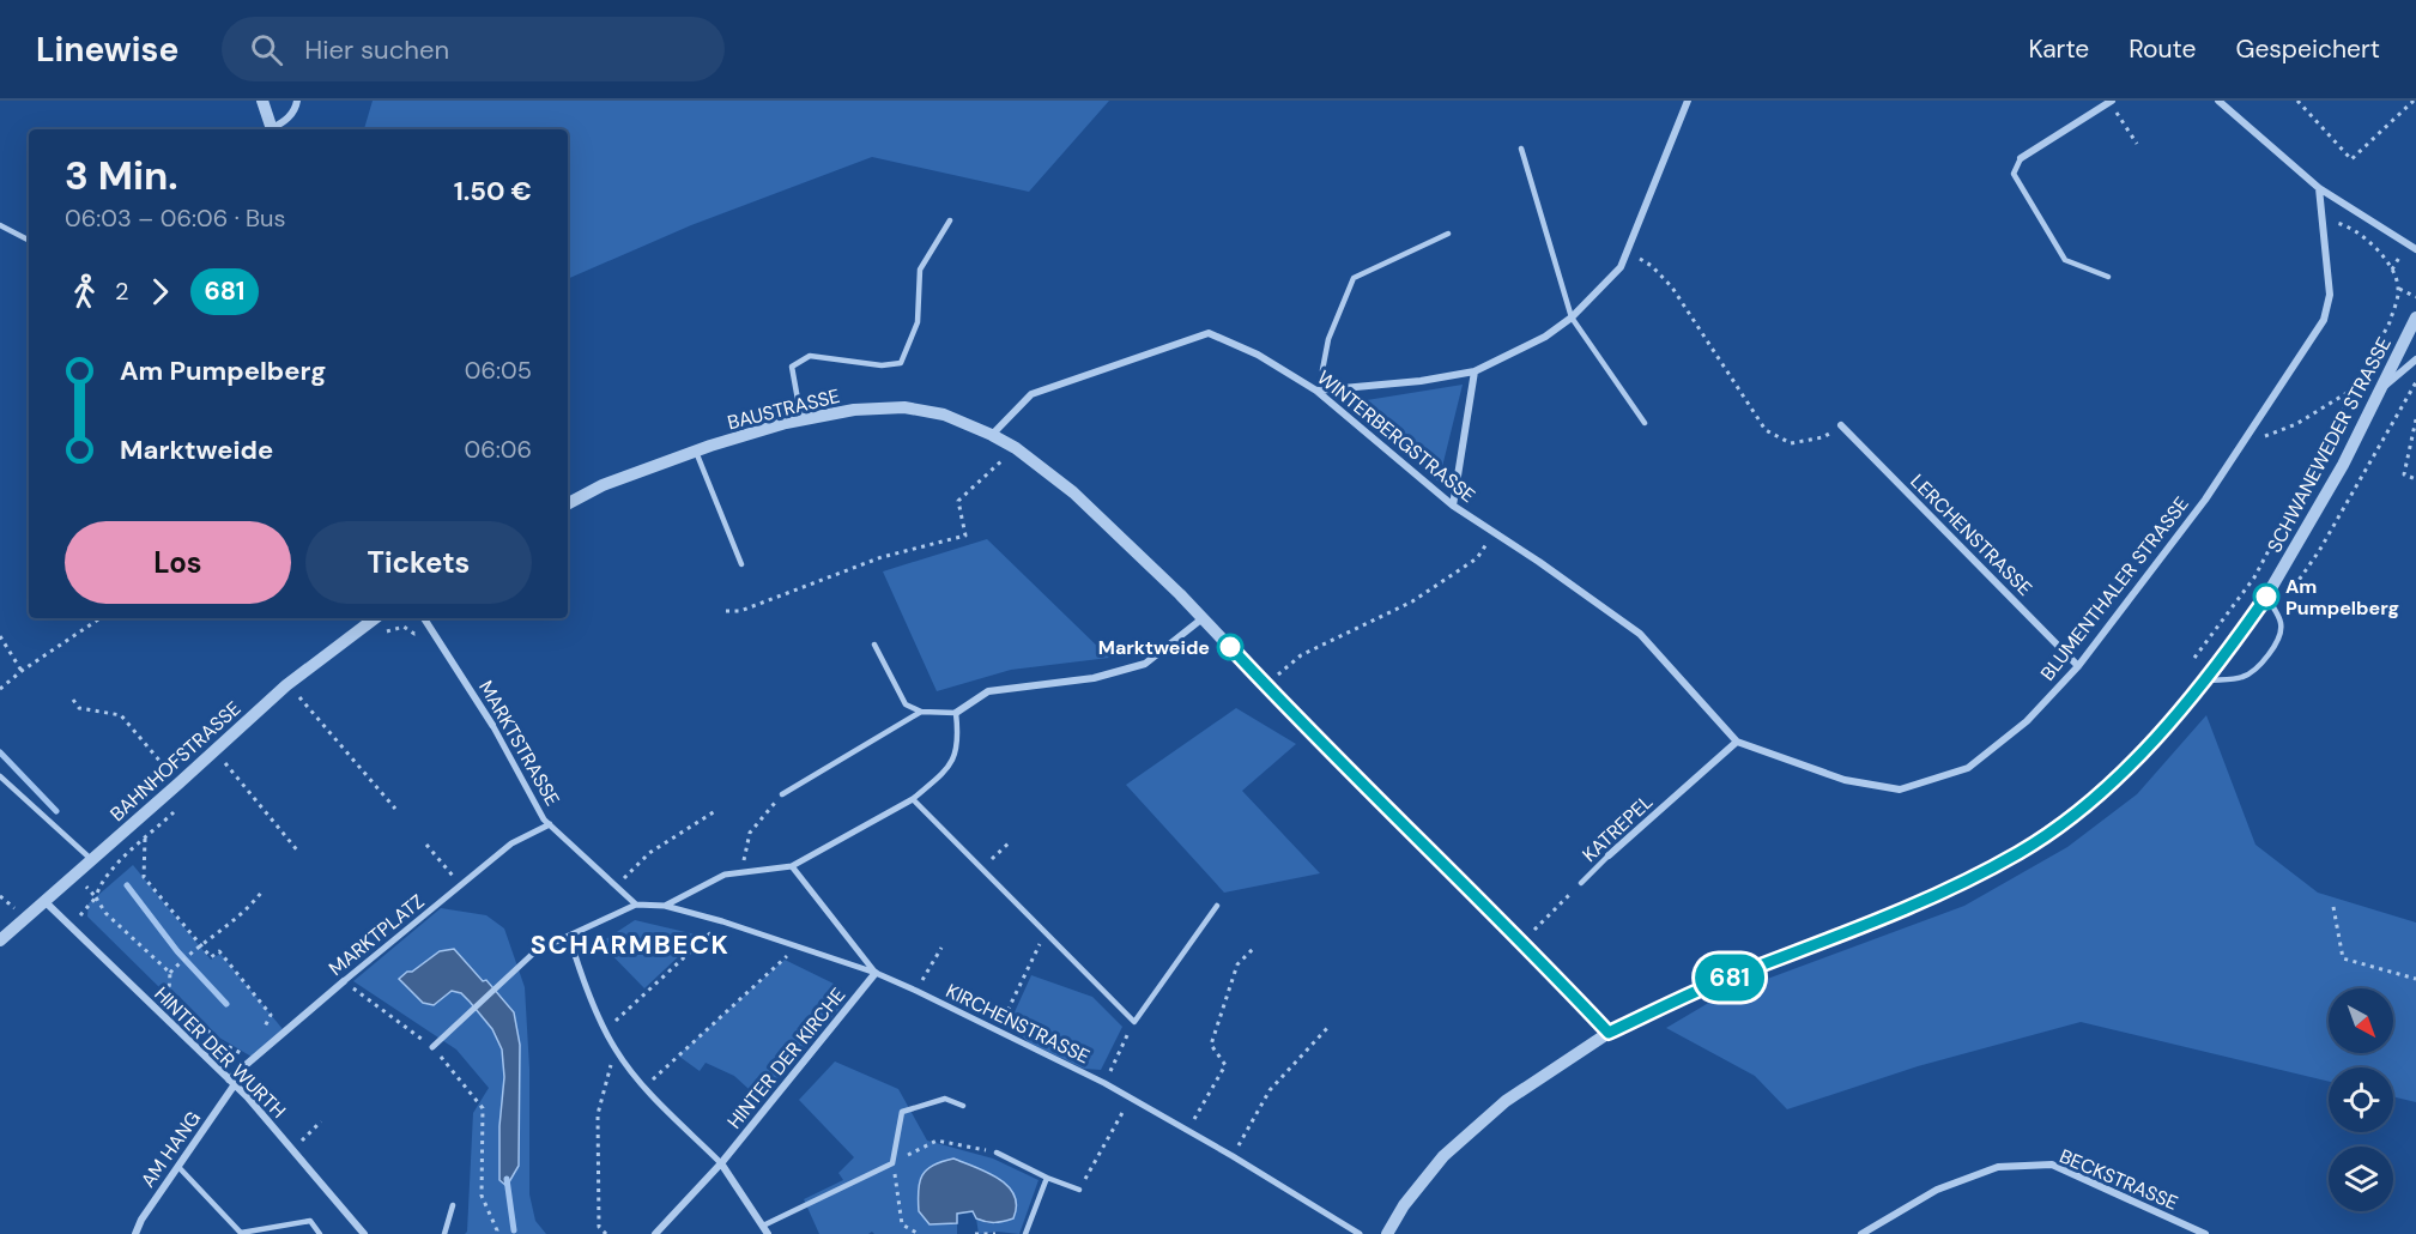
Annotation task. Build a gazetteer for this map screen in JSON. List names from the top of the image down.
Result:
{
  "streets": {
    "street": [
      "BAUSTRASSE",
      "WINTERBERGSTRASSE",
      "SCHWANEWEDER STRASSE",
      "LERCHENSTRASSE",
      "BLUMENTHALER STRASSE",
      "MARKTSTRASSE",
      "BAHNHOFSTRASSE",
      "KATREPEL",
      "MARKTPLATZ",
      "KIRCHENSTRASSE",
      "HINTER DER WURTH",
      "HINTER DER KIRCHE",
      "AM HANG",
      "BECKSTRASSE"
    ]
  },
  "crossings": [
    ["BAUSTRASSE", "WINTERBERGSTRASSE"],
    ["WINTERBERGSTRASSE", "BLUMENTHALER STRASSE"],
    ["WINTERBERGSTRASSE", "KATREPEL"],
    ["LERCHENSTRASSE", "BLUMENTHALER STRASSE"],
    ["BLUMENTHALER STRASSE", "KATREPEL"],
    ["MARKTSTRASSE", "MARKTPLATZ"],
    ["MARKTSTRASSE", "KIRCHENSTRASSE"],
    ["BAHNHOFSTRASSE", "HINTER DER WURTH"],
    ["MARKTPLATZ", "HINTER DER WURTH"],
    ["MARKTPLATZ", "AM HANG"],
    ["KIRCHENSTRASSE", "HINTER DER KIRCHE"],
    ["HINTER DER WURTH", "AM HANG"]
  ],
  "districts": ["SCHARMBECK"],
  "places": ["Am Pumpelberg", "Marktweide"],
  "lines": ["bus line 681"],
  "north": "bottom right",
  "page": {
    "header": "Linewise",
    "search": "Hier suchen",
    "nav": ["Karte", "Route", "Gespeichert"],
    "on_map": "681",
    "heading": ["3 Min.", "06:03 – 06:06 · Bus", "1.50 €"],
    "legs": ["2", "681"],
    "list": [
      {
        "name": "Am Pumpelberg",
        "value": "06:05"
      },
      {
        "name": "Marktweide",
        "value": "06:06"
      }
    ],
    "buttons": ["Los", "Tickets"]
  }
}
